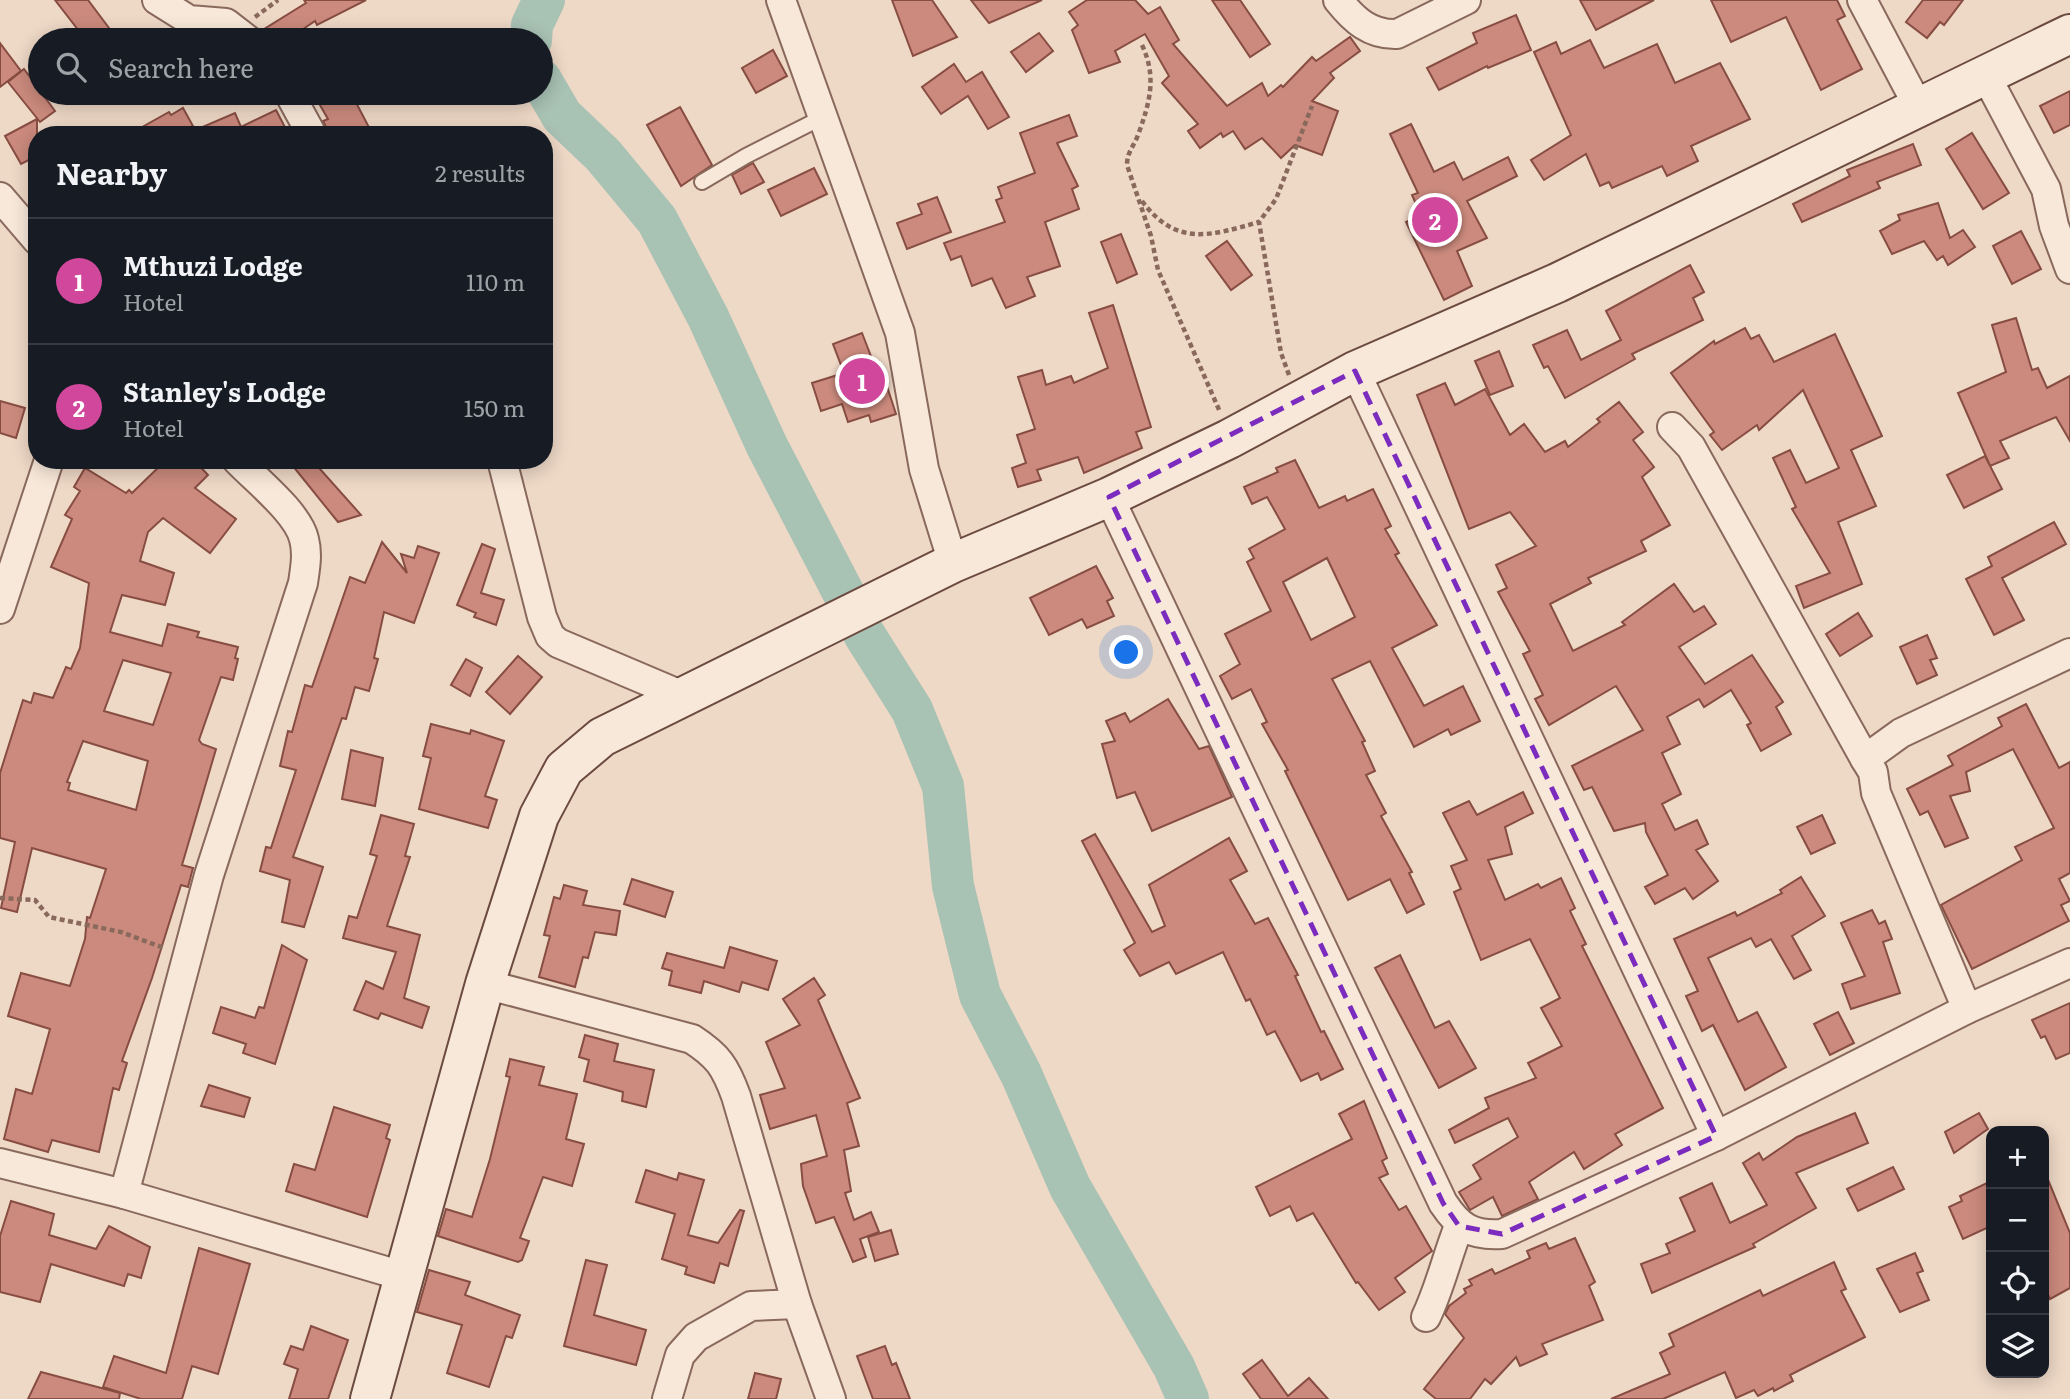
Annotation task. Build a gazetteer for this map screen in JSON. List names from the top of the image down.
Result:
{
  "page": {
    "search": "Search here",
    "heading": ["Nearby", "2 results"],
    "pins": ["2", "1"],
    "list": [
      {
        "mark": "1",
        "name": "Mthuzi Lodge",
        "note": "Hotel",
        "value": "110 m"
      },
      {
        "mark": "2",
        "name": "Stanley's Lodge",
        "note": "Hotel",
        "value": "150 m"
      }
    ],
    "map_buttons": ["+", "−"]
  }
}
